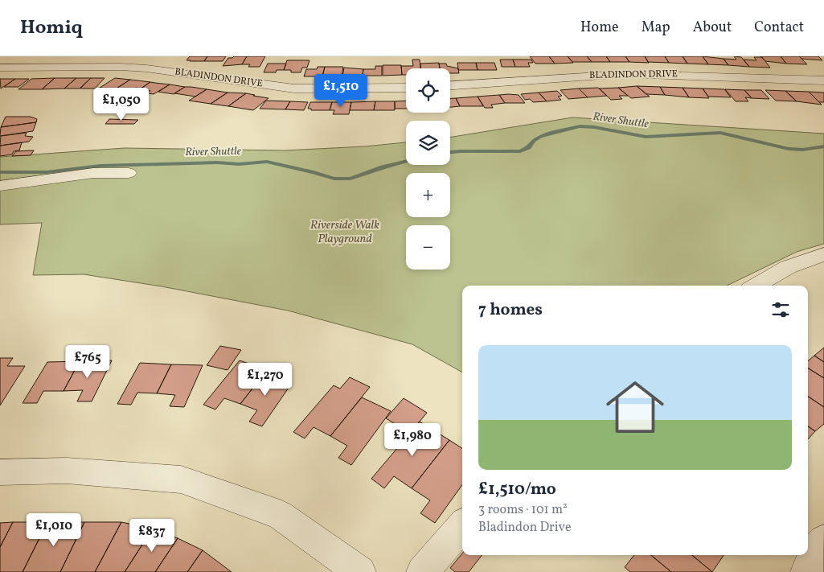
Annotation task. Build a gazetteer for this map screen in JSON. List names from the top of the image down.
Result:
{
  "streets": {
    "street": ["BLADINDON DRIVE"]
  },
  "water": ["River Shuttle"],
  "parks": ["Riverside Walk Playground"],
  "page": {
    "header": "Homiq",
    "nav": [
      "Home",
      "Map",
      "About",
      "Contact"
    ],
    "map_buttons": ["+", "−"],
    "price": [
      "£1,510",
      "£1,050",
      "£765",
      "£1,270",
      "£1,980",
      "£1,010",
      "£837"
    ],
    "heading": "7 homes",
    "list": [
      {
        "name": "£1,510/mo",
        "note": "3 rooms · 101 m² · Bladindon Drive"
      }
    ]
  }
}
